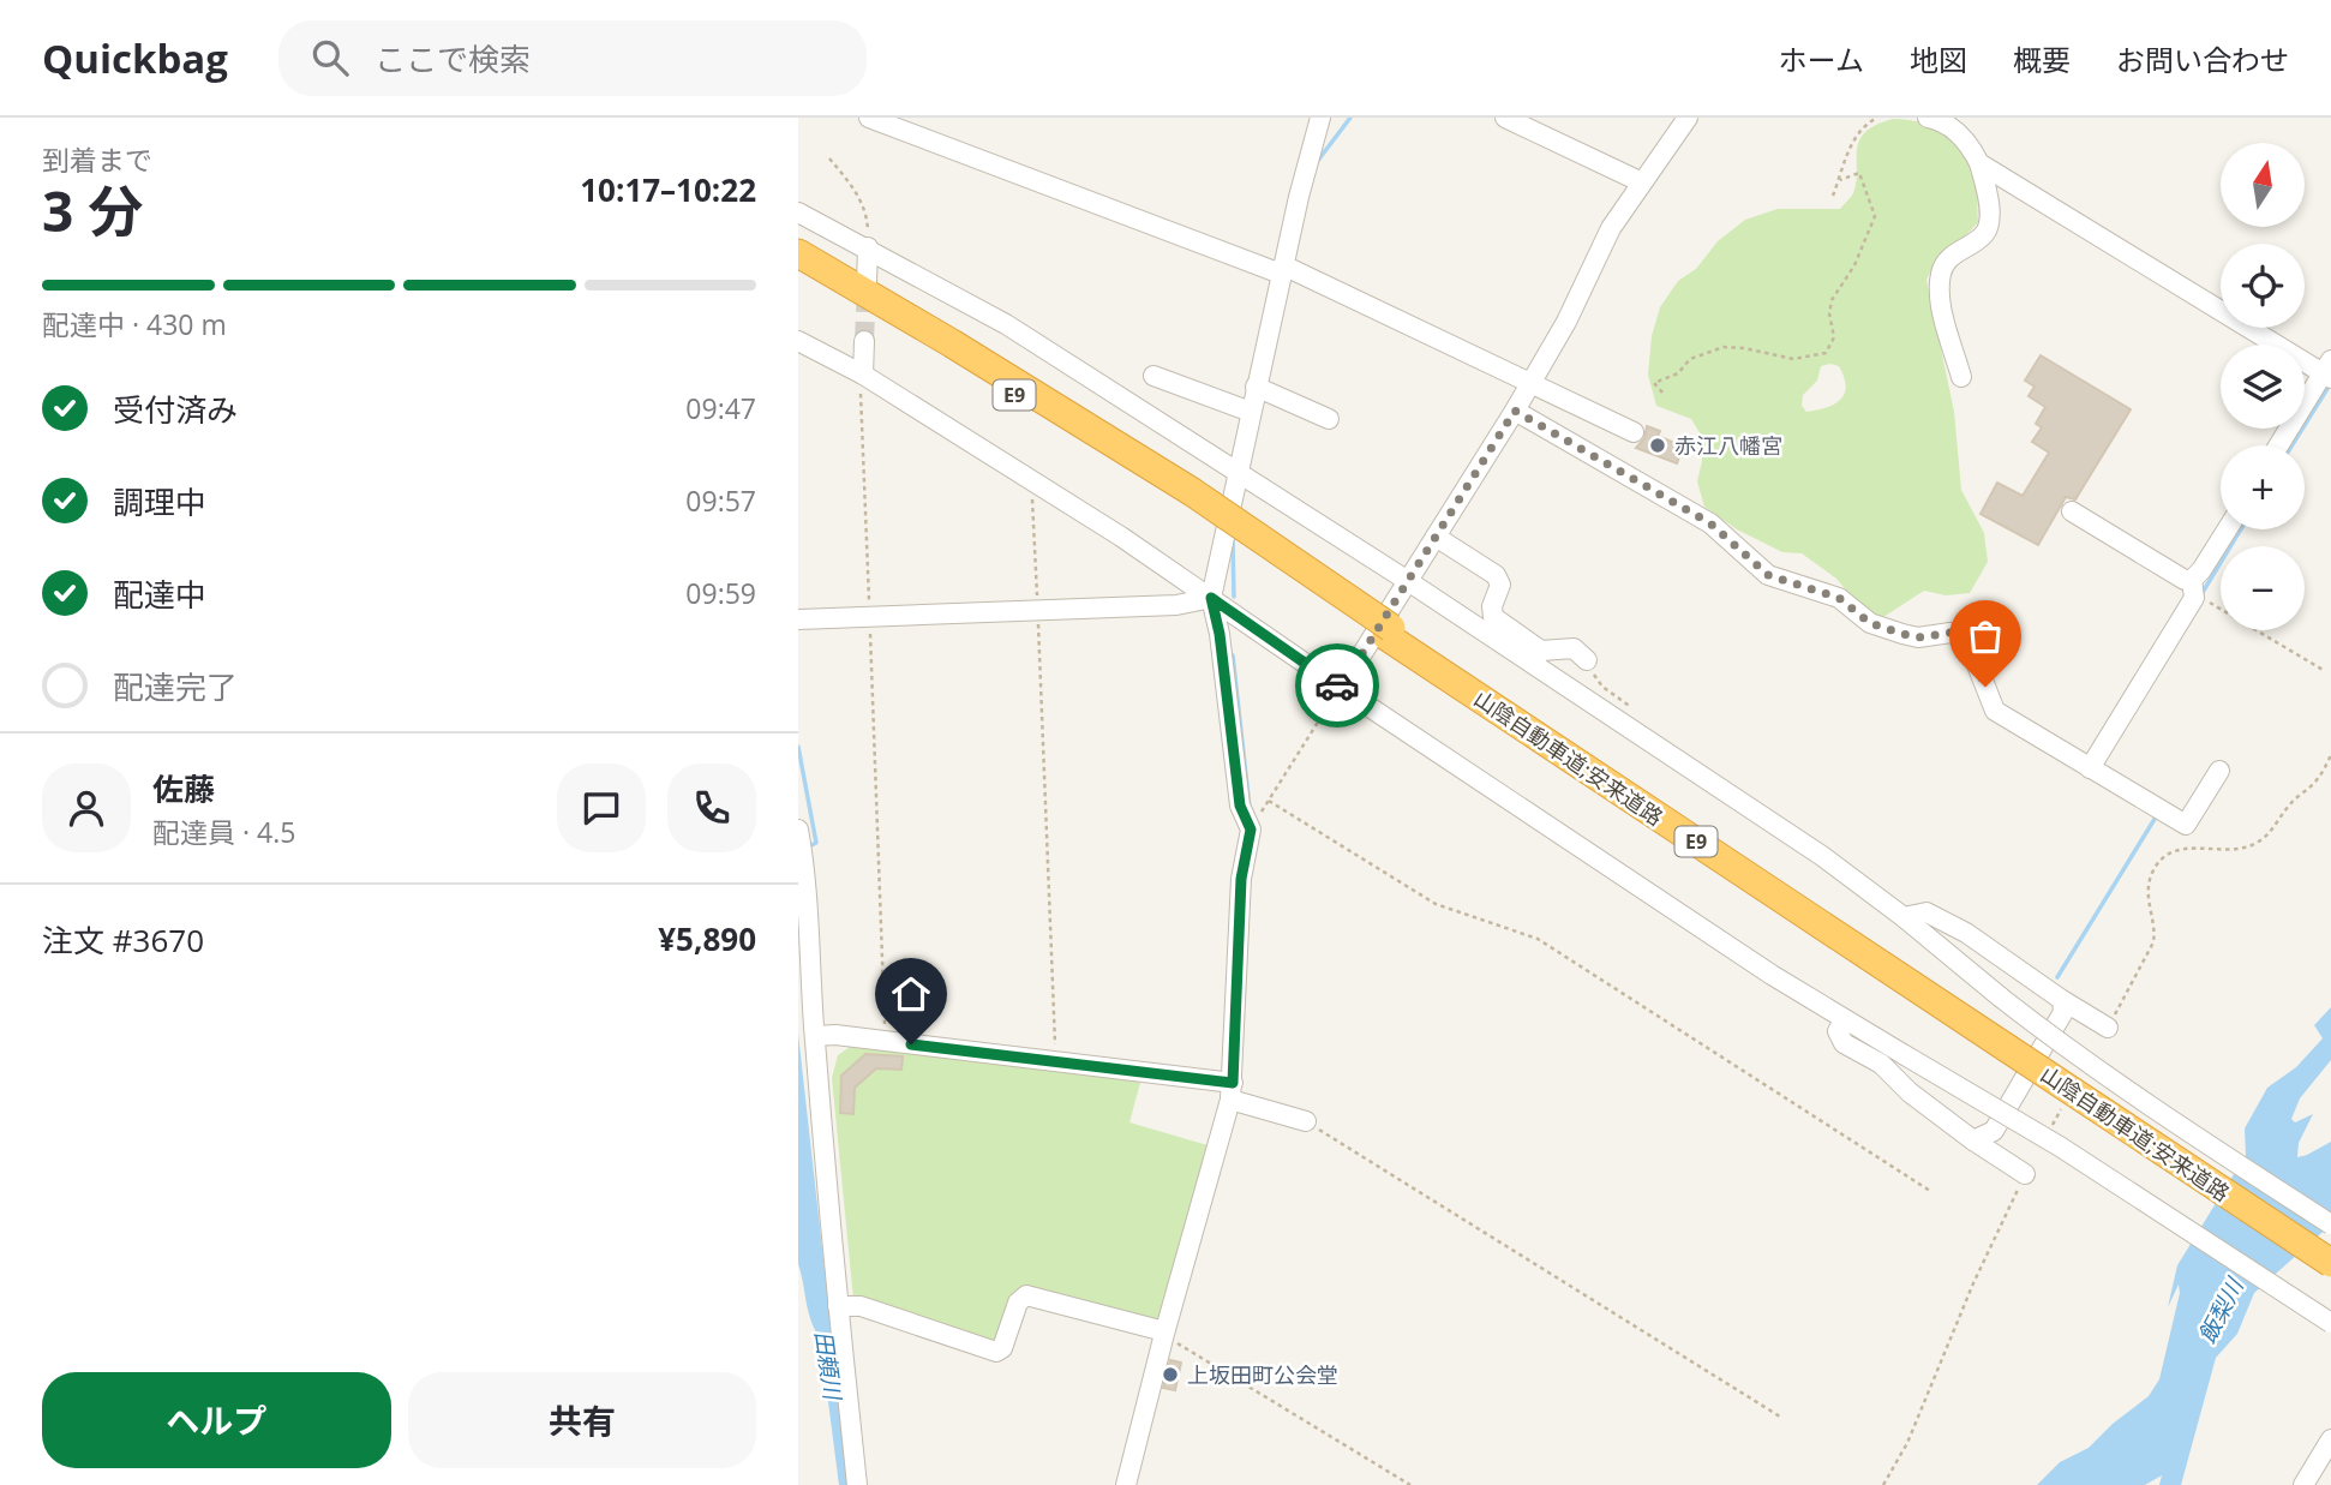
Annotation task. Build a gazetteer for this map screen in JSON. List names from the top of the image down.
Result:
{
  "streets": {
    "highway": ["E9", "山陰自動車道;安来道路"]
  },
  "water": ["飯梨川", "田頼川"],
  "places": ["赤江八幡宮", "上坂田町公会堂"],
  "north": "top",
  "page": {
    "header": "Quickbag",
    "search": "ここで検索",
    "nav": [
      "ホーム",
      "地図",
      "概要",
      "お問い合わせ"
    ],
    "heading": ["3 分", "到着まで", "10:17–10:22"],
    "panel": [
      "佐藤",
      "配達員 · 4.5",
      "注文 #3670",
      "¥5,890"
    ],
    "map_buttons": ["+", "−"],
    "bar": "配達中 · 430 m",
    "list": [
      ["受付済み", "09:47"],
      ["調理中", "09:57"],
      ["配達中", "09:59"],
      "配達完了"
    ],
    "buttons": ["ヘルプ", "共有"]
  }
}
